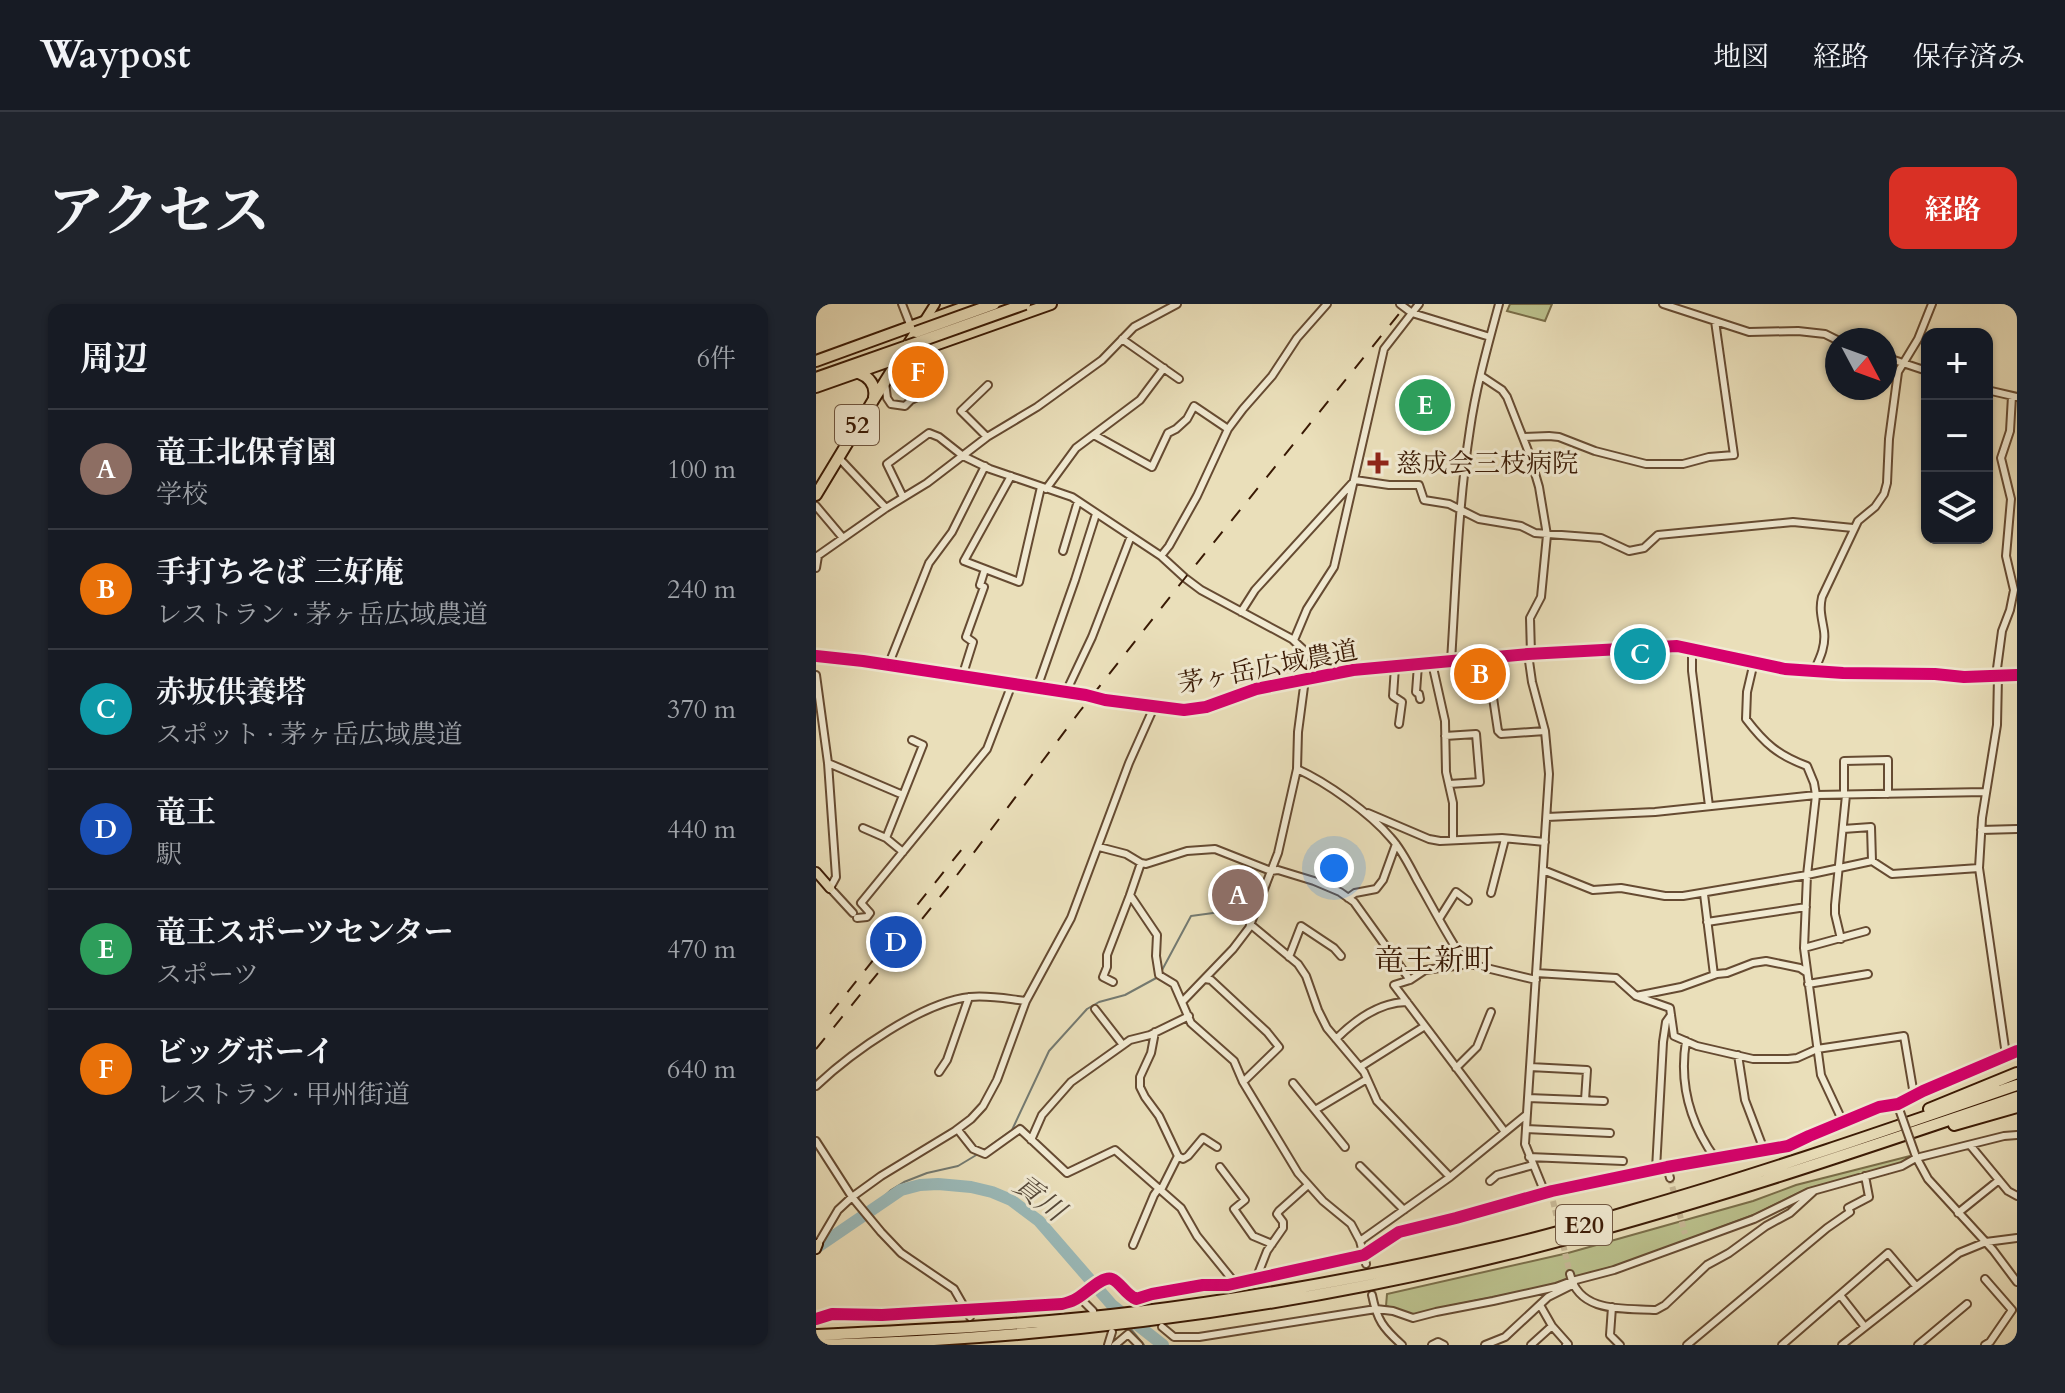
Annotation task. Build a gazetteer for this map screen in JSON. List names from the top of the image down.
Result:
{
  "streets": {
    "highway": ["52", "E20"],
    "street": ["茅ヶ岳広域農道"]
  },
  "districts": ["竜王新町"],
  "water": ["貢川"],
  "places": {
    "health": ["慈成会三枝病院"]
  },
  "north": "bottom right",
  "page": {
    "header": "Waypost",
    "nav": ["地図", "経路", "保存済み"],
    "title": "アクセス",
    "buttons": "経路",
    "heading": ["周辺", "6件"],
    "map_buttons": ["+", "−"],
    "pins": [
      "F",
      "E",
      "C",
      "B",
      "A",
      "D"
    ],
    "list": [
      {
        "mark": "A",
        "name": "竜王北保育園",
        "note": "学校",
        "value": "100 m"
      },
      {
        "mark": "B",
        "name": "手打ちそば 三好庵",
        "note": "レストラン · 茅ヶ岳広域農道",
        "value": "240 m"
      },
      {
        "mark": "C",
        "name": "赤坂供養塔",
        "note": "スポット · 茅ヶ岳広域農道",
        "value": "370 m"
      },
      {
        "mark": "D",
        "name": "竜王",
        "note": "駅",
        "value": "440 m"
      },
      {
        "mark": "E",
        "name": "竜王スポーツセンター",
        "note": "スポーツ",
        "value": "470 m"
      },
      {
        "mark": "F",
        "name": "ビッグボーイ",
        "note": "レストラン · 甲州街道",
        "value": "640 m"
      }
    ]
  }
}
